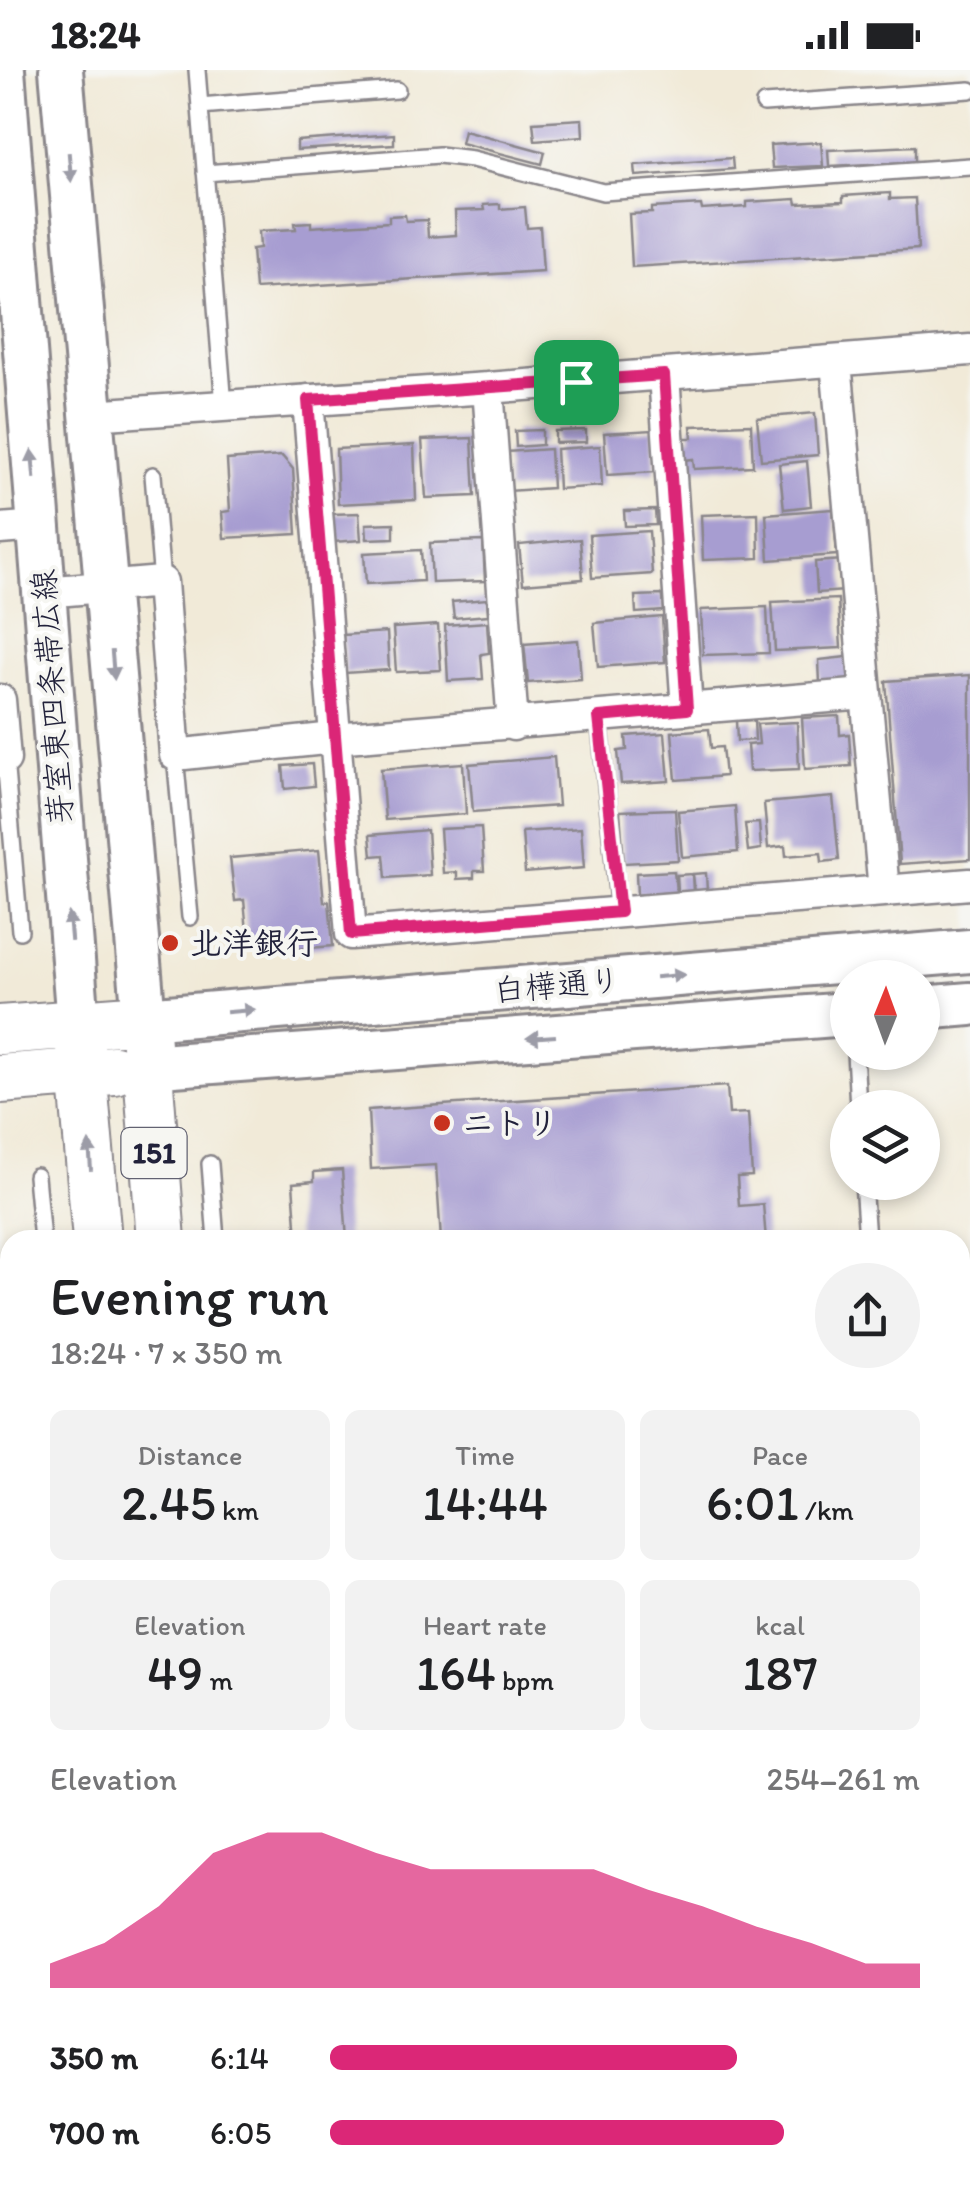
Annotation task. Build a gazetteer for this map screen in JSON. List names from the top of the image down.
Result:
{
  "streets": {
    "main road": ["芽室東四条帯広線", "白樺通り", "151"]
  },
  "crossings": [
    ["芽室東四条帯広線", "白樺通り"],
    ["芽室東四条帯広線", "151"],
    ["白樺通り", "151"]
  ],
  "places": ["北洋銀行", "ニトリ"],
  "north": "top",
  "page": {
    "status": "18:24",
    "heading": ["Evening run", "18:24 · 7 × 350 m"],
    "stats": [
      ["Distance", "2.45 km"],
      ["Time", "14:44"],
      ["Pace", "6:01 /km"],
      ["Elevation", "49 m"],
      ["Heart rate", "164 bpm"],
      ["kcal", "187"]
    ],
    "chart": ["Elevation", "254–261 m"],
    "list": [
      {
        "name": "350 m",
        "note": "6:14"
      },
      {
        "name": "700 m",
        "note": "6:05"
      }
    ]
  }
}
